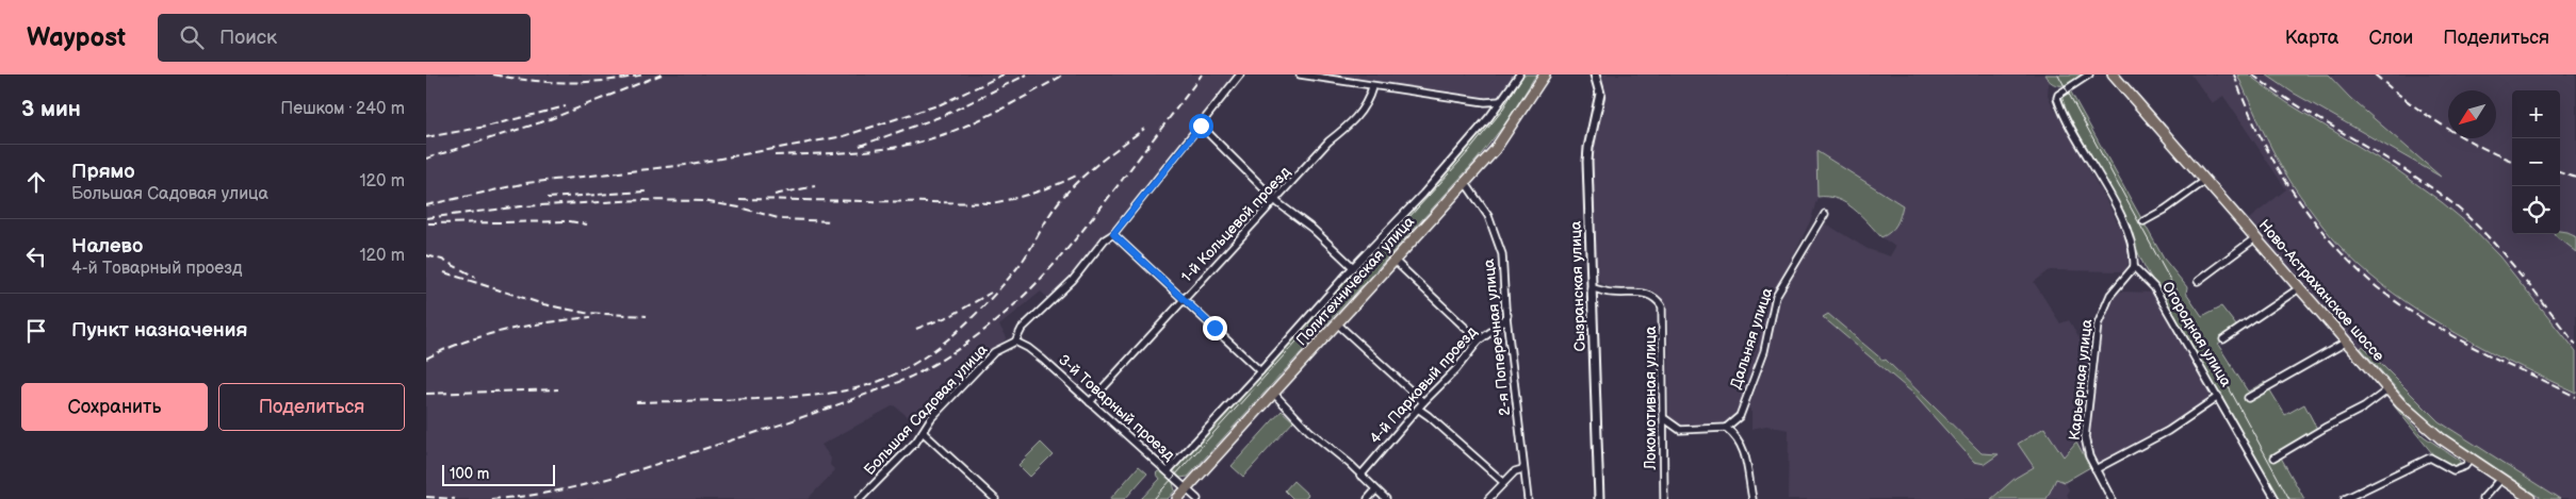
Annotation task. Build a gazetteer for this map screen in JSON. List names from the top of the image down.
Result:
{
  "streets": {
    "main road": ["Политехническая улица", "Ново-Астраханское шоссе"],
    "street": [
      "1-й Кольцевой проезд",
      "Сызранская улица",
      "Огородная улица",
      "2-я Поперечная улица",
      "Дальняя улица",
      "Карьерная улица",
      "4-й Парковый проезд",
      "Локомотивная улица",
      "3-й Товарный проезд",
      "Большая Садовая улица"
    ]
  },
  "crossings": [
    ["1-й Кольцевой проезд", "3-й Товарный проезд"],
    ["Политехническая улица", "2-я Поперечная улица"],
    ["Политехническая улица", "3-й Товарный проезд"],
    ["Сызранская улица", "Локомотивная улица"],
    ["Огородная улица", "Карьерная улица"],
    ["2-я Поперечная улица", "4-й Парковый проезд"],
    ["3-й Товарный проезд", "Большая Садовая улица"]
  ],
  "scale_bar": "100 m",
  "north": "bottom left",
  "page": {
    "header": "Waypost",
    "search": "Поиск",
    "nav": ["Карта", "Слои", "Поделиться"],
    "heading": ["3 мин", "Пешком · 240 m"],
    "map_buttons": ["+", "−"],
    "list": [
      ["Прямо", "Большая Садовая улица", "120 m"],
      ["Налево", "4-й Товарный проезд", "120 m"],
      "Пункт назначения"
    ],
    "buttons": ["Сохранить", "Поделиться"],
    "scale": "100 m"
  }
}
